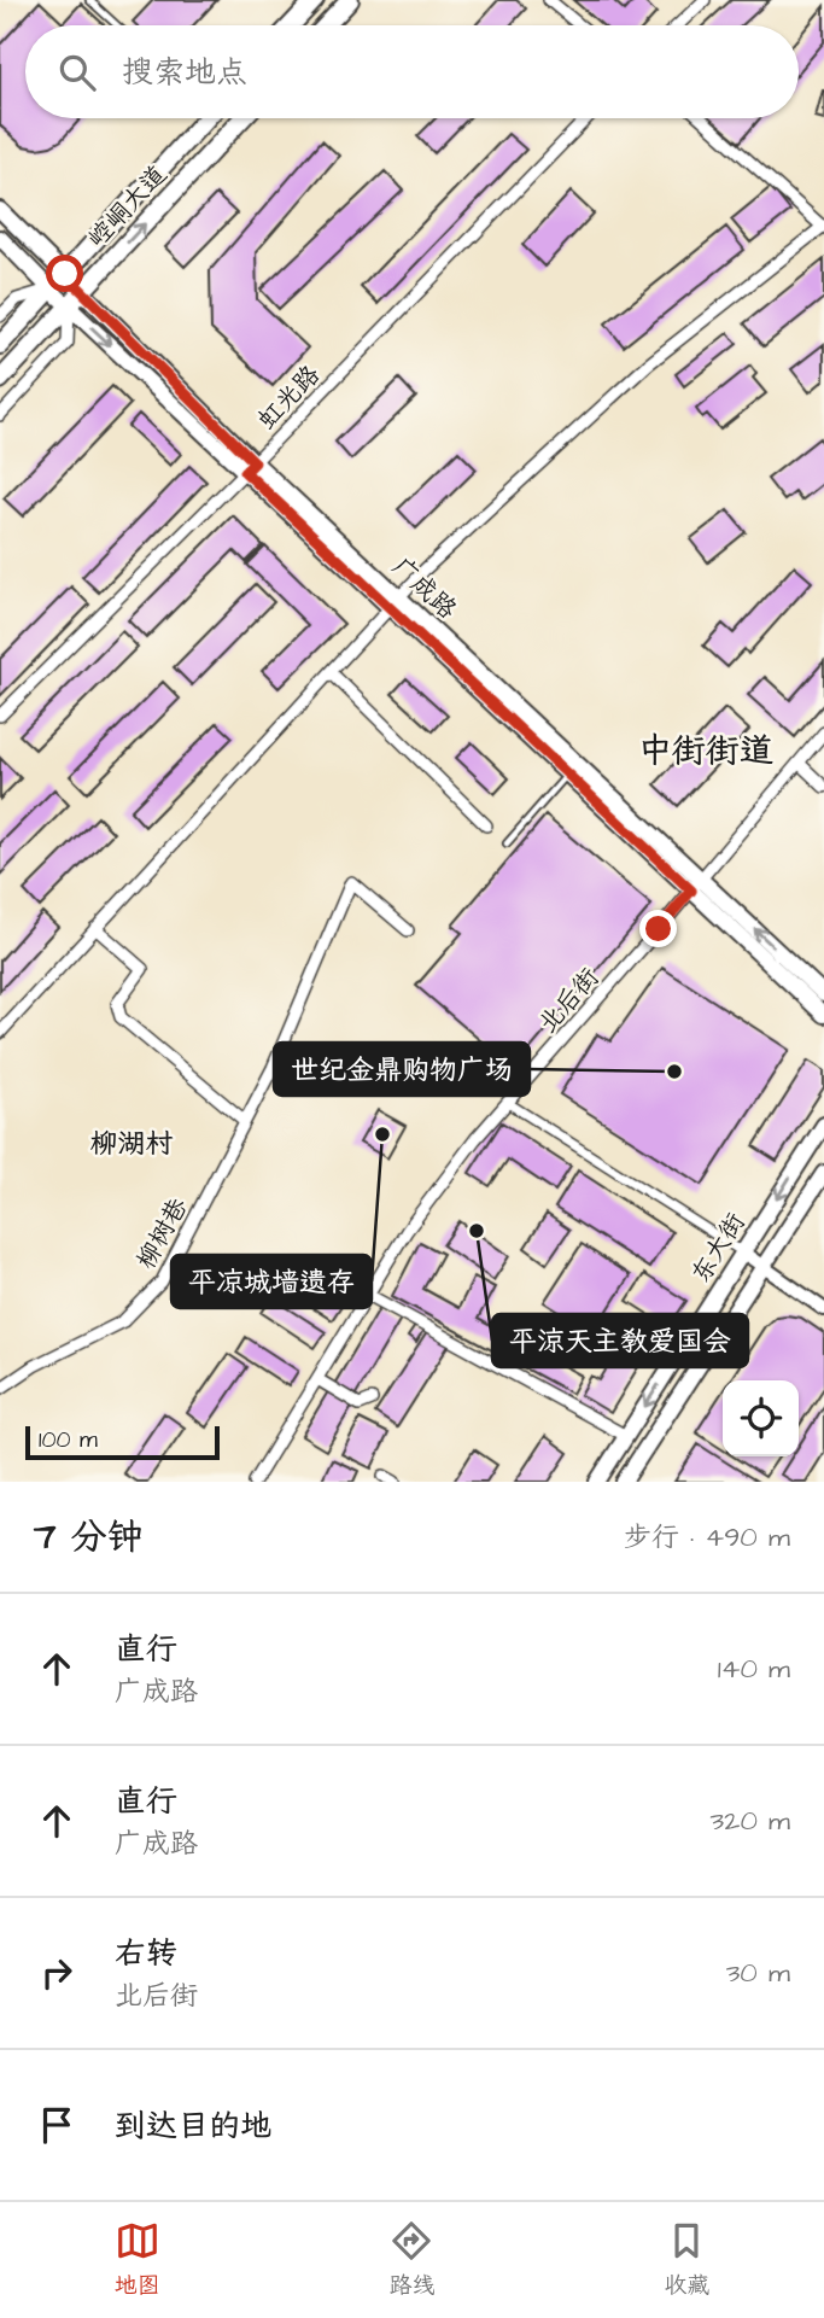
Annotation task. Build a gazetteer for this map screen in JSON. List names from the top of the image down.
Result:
{
  "streets": {
    "main road": ["崆峒大道", "广成路", "东大街"],
    "street": ["虹光路", "北后街", "柳树巷"]
  },
  "crossings": [
    ["崆峒大道", "广成路"],
    ["虹光路", "广成路"],
    ["广成路", "北后街"]
  ],
  "districts": ["中街街道", "柳湖村"],
  "places": ["世纪金鼎购物广场", "平凉城墙遗存", "平涼天主教爱国会"],
  "scale_bar": "100 m",
  "page": {
    "search": "搜索地点",
    "scale": "100 m",
    "heading": ["7 分钟", "步行 · 490 m"],
    "list": [
      ["直行", "广成路", "140 m"],
      ["直行", "广成路", "320 m"],
      ["右转", "北后街", "30 m"],
      "到达目的地"
    ],
    "nav": ["地图", "路线", "收藏"]
  }
}
